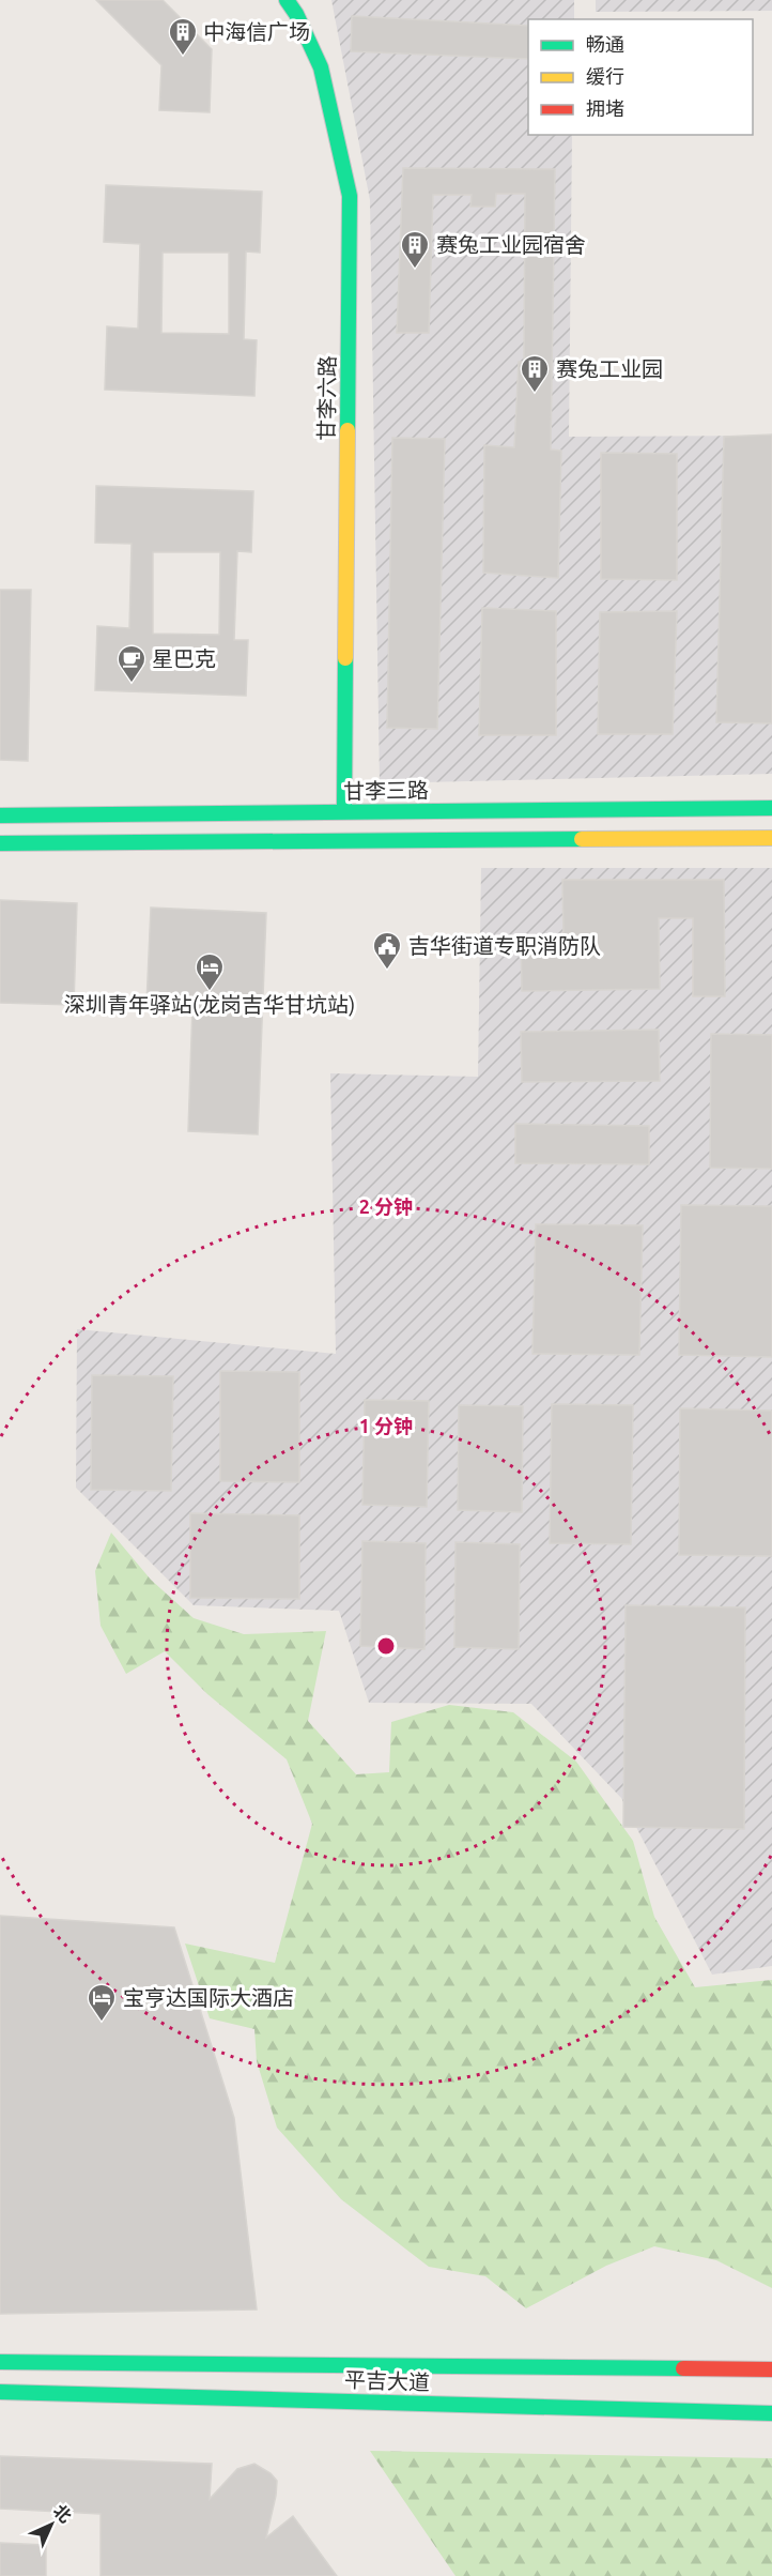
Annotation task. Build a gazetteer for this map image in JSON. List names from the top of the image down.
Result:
{
  "streets": {
    "street": ["甘李六路", "甘李三路", "平吉大道"]
  },
  "places": {
    "building": ["中海信广场", "赛兔工业园宿舍", "赛兔工业园"],
    "cafe": ["星巴克"],
    "public building": ["吉华街道专职消防队"],
    "hotel": ["深圳青年驿站(龙岗吉华甘坑站)", "宝亨达国际大酒店"]
  },
  "legend": ["畅通", "缓行", "拥堵"],
  "north": "top right",
  "rings": ["2 分钟", "1 分钟"]
}
